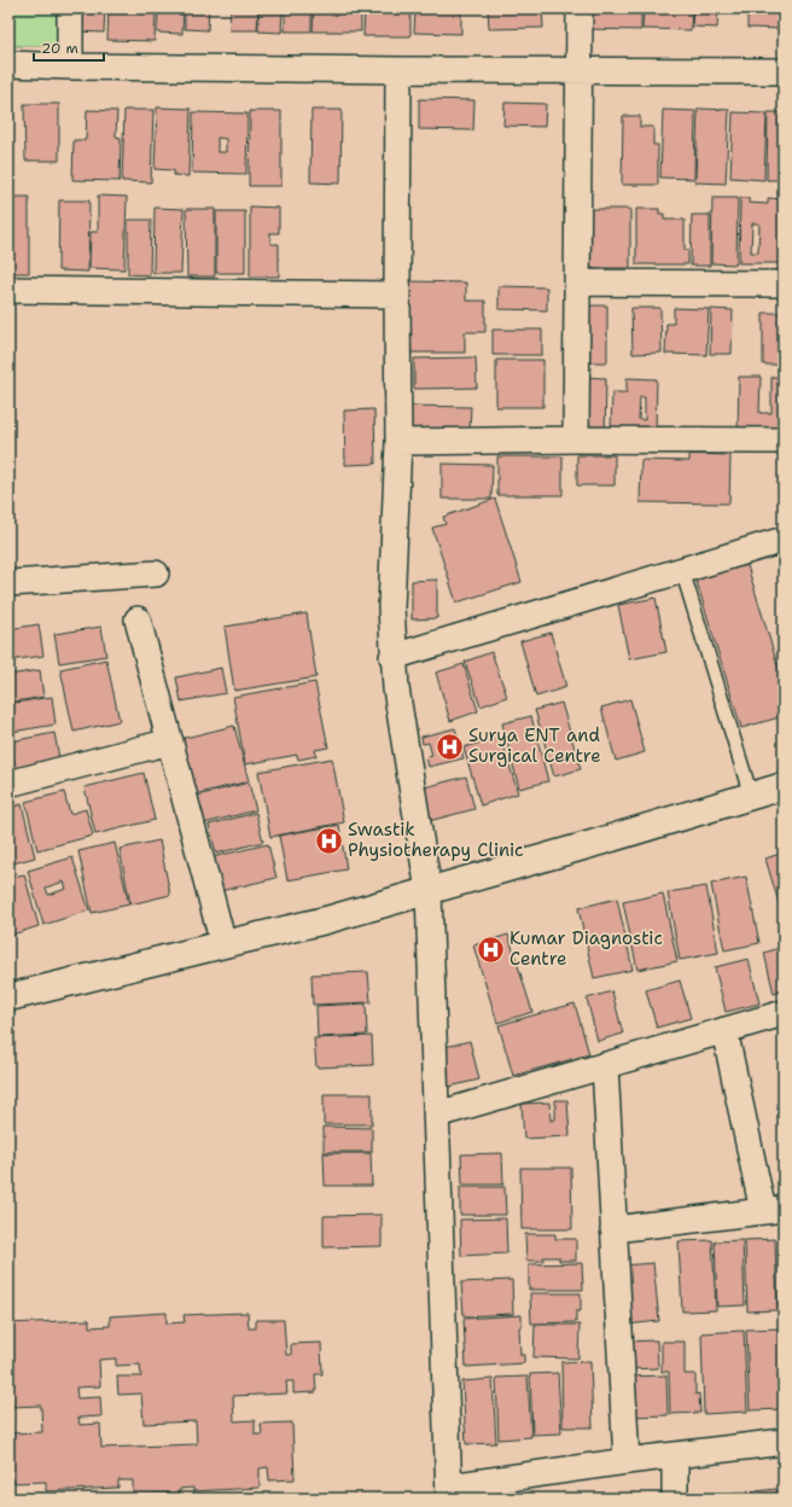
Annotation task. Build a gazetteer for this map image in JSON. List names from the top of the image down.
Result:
{
  "places": {
    "hospital": ["Surya ENT and Surgical Centre", "Swastik Physiotherapy Clinic", "Kumar Diagnostic Centre"]
  },
  "scale_bar": "20 m"
}
